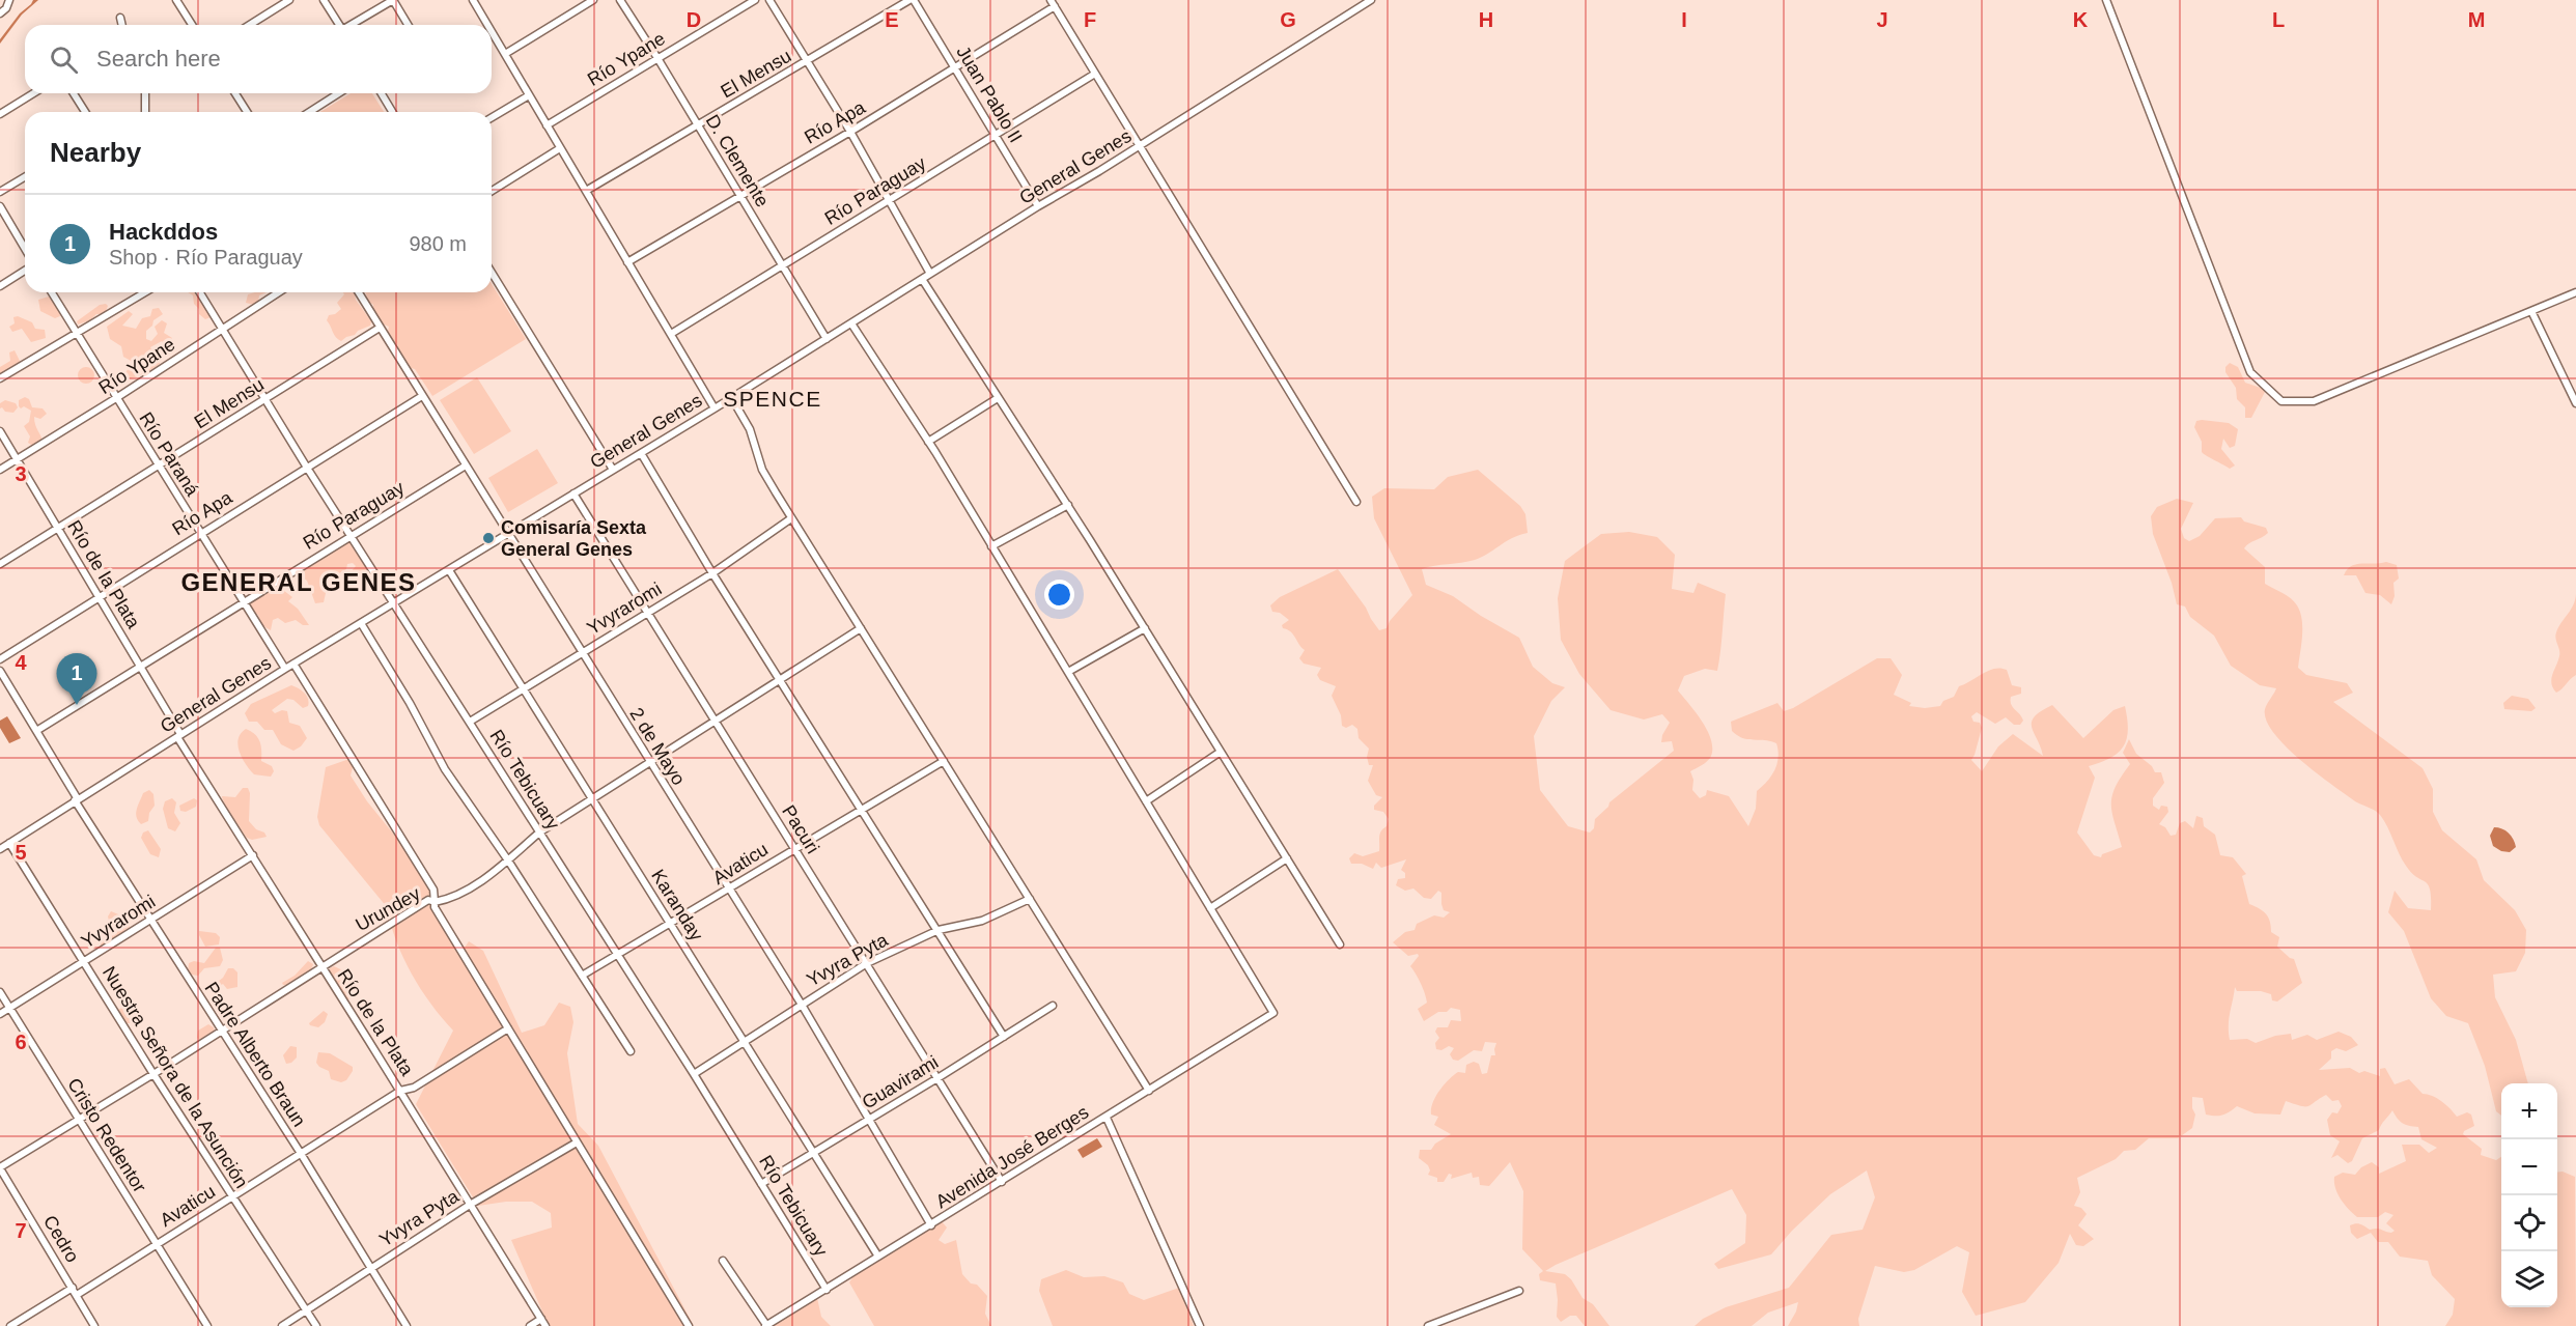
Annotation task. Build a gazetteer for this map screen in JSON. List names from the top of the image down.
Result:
{
  "streets": {
    "street": [
      "Río Ypane",
      "El Mensu",
      "Juan Pablo II",
      "Río Apa",
      "D. Clemente",
      "General Genes",
      "Río Paraguay",
      "Río Paraná",
      "Río de la Plata",
      "Yvyraromi",
      "2 de Mayo",
      "Río Tebicuary",
      "Pacuri",
      "Avaticu",
      "Karanday",
      "Urundey",
      "Yvyra Pyta",
      "Padre Alberto Braun",
      "Nuestra Señora de la Asunción",
      "Guavirami",
      "Cristo Redentor",
      "Avenida José Berges",
      "Cedro"
    ]
  },
  "crossings": [
    ["Río Ypane", "D. Clemente"],
    ["Río Ypane", "Río Paraná"],
    ["Río Ypane", "Río de la Plata"],
    ["Río Ypane", "Río Tebicuary"],
    ["El Mensu", "Juan Pablo II"],
    ["El Mensu", "D. Clemente"],
    ["El Mensu", "Río Paraná"],
    ["El Mensu", "Río de la Plata"],
    ["El Mensu", "2 de Mayo"],
    ["El Mensu", "Río Tebicuary"],
    ["Juan Pablo II", "Río Apa"],
    ["Juan Pablo II", "General Genes"],
    ["Juan Pablo II", "Río Paraguay"],
    ["Río Apa", "D. Clemente"],
    ["Río Apa", "Río Paraná"],
    ["Río Apa", "Río de la Plata"],
    ["Río Apa", "2 de Mayo"],
    ["Río Apa", "Río Tebicuary"],
    ["D. Clemente", "General Genes"],
    ["D. Clemente", "Río Paraguay"],
    ["General Genes", "Río Paraná"],
    ["General Genes", "Río de la Plata"],
    ["General Genes", "2 de Mayo"],
    ["General Genes", "Río Tebicuary"],
    ["General Genes", "Pacuri"],
    ["General Genes", "Karanday"],
    ["General Genes", "Padre Alberto Braun"],
    ["General Genes", "Nuestra Señora de la Asunción"],
    ["Río Paraguay", "Río Paraná"],
    ["Río Paraguay", "Río de la Plata"],
    ["Río Paraguay", "2 de Mayo"],
    ["Río Paraguay", "Río Tebicuary"],
    ["Río Paraguay", "Padre Alberto Braun"],
    ["Río de la Plata", "Yvyraromi"],
    ["Río de la Plata", "Avaticu"],
    ["Río de la Plata", "Urundey"],
    ["Río de la Plata", "Yvyra Pyta"],
    ["Yvyraromi", "2 de Mayo"],
    ["Yvyraromi", "Río Tebicuary"],
    ["Yvyraromi", "Pacuri"],
    ["Yvyraromi", "Karanday"],
    ["Yvyraromi", "Padre Alberto Braun"],
    ["Yvyraromi", "Nuestra Señora de la Asunción"],
    ["Yvyraromi", "Cristo Redentor"],
    ["2 de Mayo", "Avaticu"],
    ["2 de Mayo", "Urundey"],
    ["2 de Mayo", "Yvyra Pyta"],
    ["2 de Mayo", "Guavirami"],
    ["2 de Mayo", "Avenida José Berges"],
    ["Río Tebicuary", "Avaticu"],
    ["Río Tebicuary", "Urundey"],
    ["Río Tebicuary", "Yvyra Pyta"],
    ["Río Tebicuary", "Guavirami"],
    ["Río Tebicuary", "Avenida José Berges"],
    ["Pacuri", "Avaticu"],
    ["Pacuri", "Urundey"],
    ["Pacuri", "Yvyra Pyta"],
    ["Pacuri", "Guavirami"],
    ["Pacuri", "Avenida José Berges"],
    ["Avaticu", "Karanday"],
    ["Avaticu", "Urundey"],
    ["Avaticu", "Padre Alberto Braun"],
    ["Avaticu", "Nuestra Señora de la Asunción"],
    ["Avaticu", "Cristo Redentor"],
    ["Avaticu", "Cedro"],
    ["Karanday", "Urundey"],
    ["Karanday", "Yvyra Pyta"],
    ["Karanday", "Guavirami"],
    ["Karanday", "Avenida José Berges"],
    ["Urundey", "Yvyra Pyta"],
    ["Urundey", "Padre Alberto Braun"],
    ["Urundey", "Nuestra Señora de la Asunción"],
    ["Urundey", "Cristo Redentor"],
    ["Urundey", "Cedro"],
    ["Yvyra Pyta", "Padre Alberto Braun"],
    ["Yvyra Pyta", "Nuestra Señora de la Asunción"]
  ],
  "districts": ["SPENCE", "GENERAL GENES"],
  "places": ["Comisaría Sexta General Genes"],
  "page": {
    "search": "Search here",
    "heading": "Nearby",
    "list": [
      {
        "mark": "1",
        "name": "Hackddos",
        "note": "Shop · Río Paraguay",
        "value": "980 m"
      }
    ],
    "pins": "1",
    "map_buttons": ["+", "−"]
  },
  "grid": {
    "columns": [
      "D",
      "E",
      "F",
      "G",
      "H",
      "I",
      "J",
      "K",
      "L",
      "M"
    ],
    "rows": [
      "3",
      "4",
      "5",
      "6",
      "7"
    ]
  }
}
